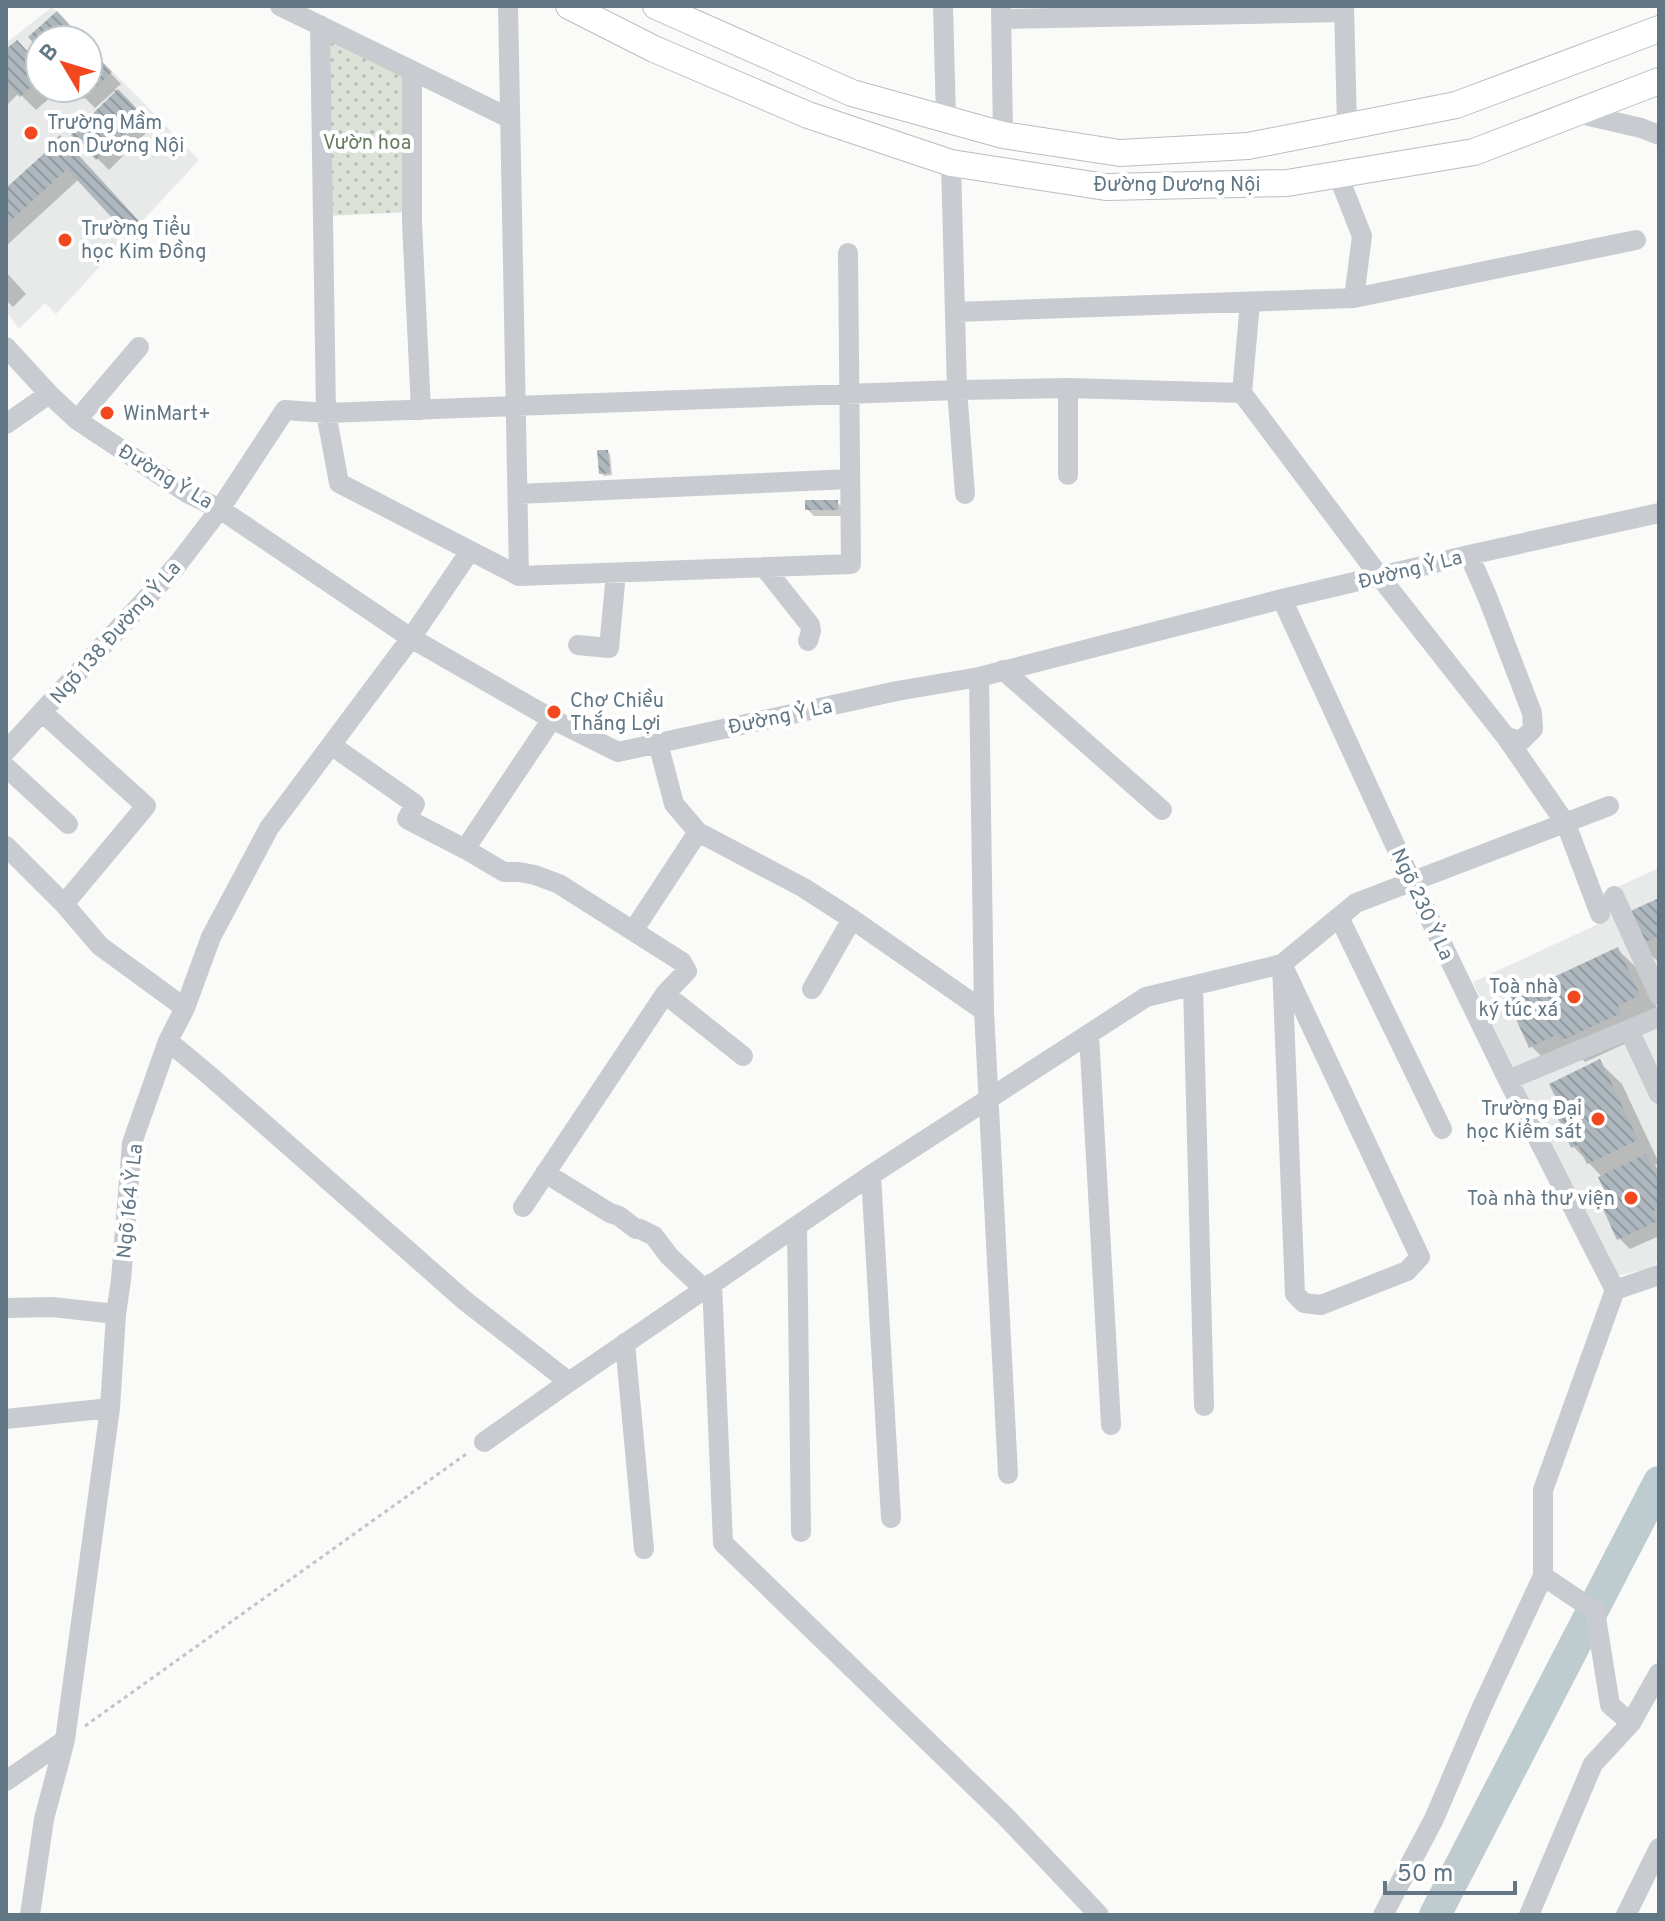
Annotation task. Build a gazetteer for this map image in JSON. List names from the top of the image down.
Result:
{
  "streets": {
    "main road": ["Đường Dương Nội"],
    "street": [
      "Đường Ỷ La",
      "Ngõ 138 Đường Ỷ La",
      "Ngõ 230 Ỷ La",
      "Ngõ 164 Ỷ La"
    ]
  },
  "crossings": [
    ["Đường Ỷ La", "Ngõ 138 Đường Ỷ La"],
    ["Đường Ỷ La", "Ngõ 230 Ỷ La"],
    ["Đường Ỷ La", "Ngõ 164 Ỷ La"]
  ],
  "parks": ["Vườn hoa"],
  "places": [
    "Trường Mầm non Dương Nội",
    "Trường Tiểu học Kim Đồng",
    "WinMart+",
    "Chợ Chiều Thắng Lợi",
    "Toà nhà ký túc xá",
    "Trường Đại học Kiểm sát",
    "Toà nhà thư viện"
  ],
  "scale_bar": "50 m",
  "north": "top left"
}
